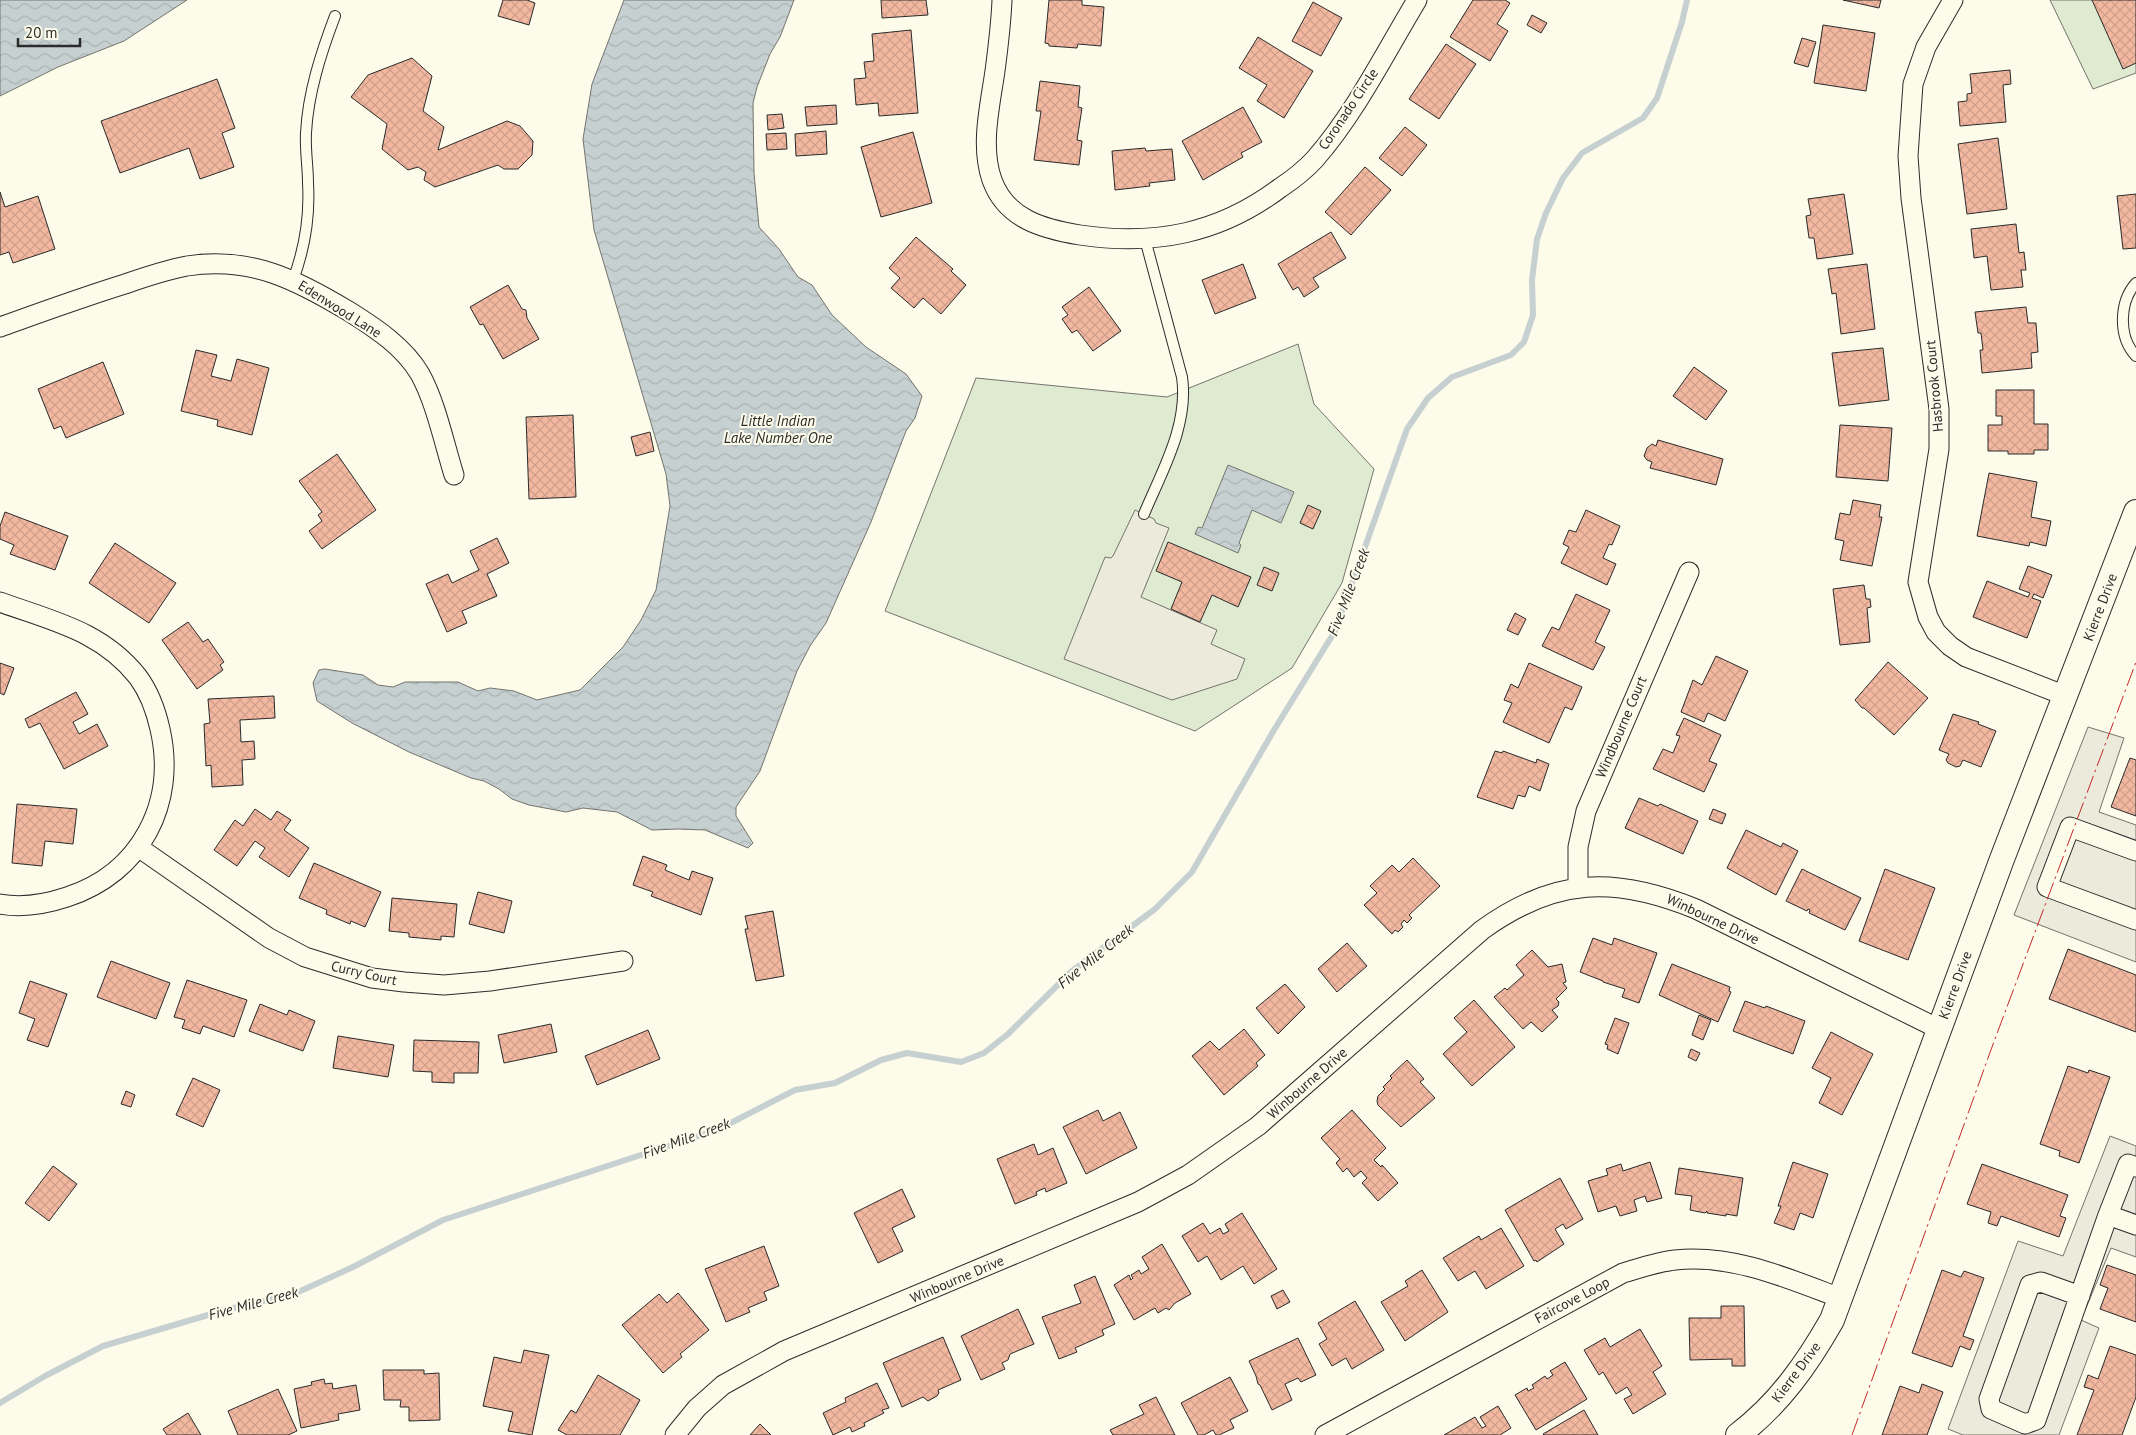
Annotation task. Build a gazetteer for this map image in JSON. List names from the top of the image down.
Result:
{
  "streets": {
    "street": [
      "Coronado Circle",
      "Edenwood Lane",
      "Hasbrook Court",
      "Kierre Drive",
      "Windbourne Court",
      "Winbourne Drive",
      "Curry Court",
      "Faircove Loop"
    ]
  },
  "crossings": [
    ["Hasbrook Court", "Kierre Drive"],
    ["Kierre Drive", "Winbourne Drive"],
    ["Kierre Drive", "Faircove Loop"],
    ["Windbourne Court", "Winbourne Drive"]
  ],
  "water": ["Little Indian Lake Number One", "Five Mile Creek"],
  "scale_bar": "20 m"
}
